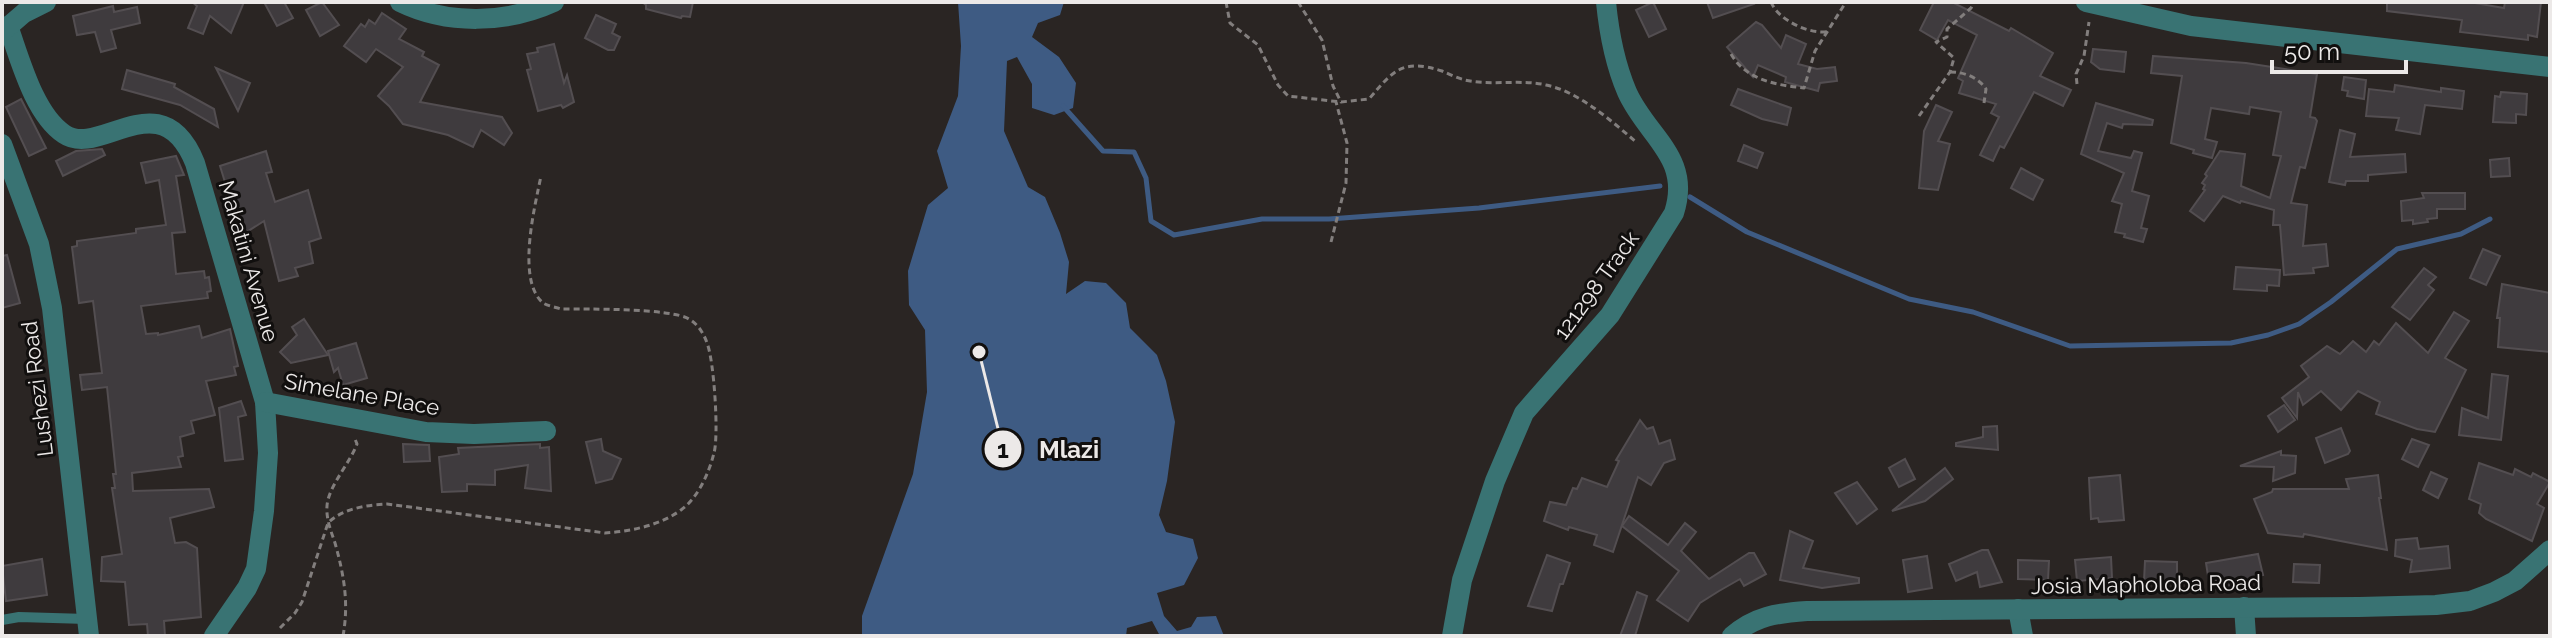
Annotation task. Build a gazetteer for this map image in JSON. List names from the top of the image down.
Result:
{
  "streets": {
    "street": [
      "Makatini Avenue",
      "121298 Track",
      "Lushezi Road",
      "Simelane Place",
      "Josia Mapholoba Road"
    ]
  },
  "crossings": [
    ["Makatini Avenue", "Simelane Place"]
  ],
  "places": ["Mlazi"],
  "scale_bar": "50 m"
}
